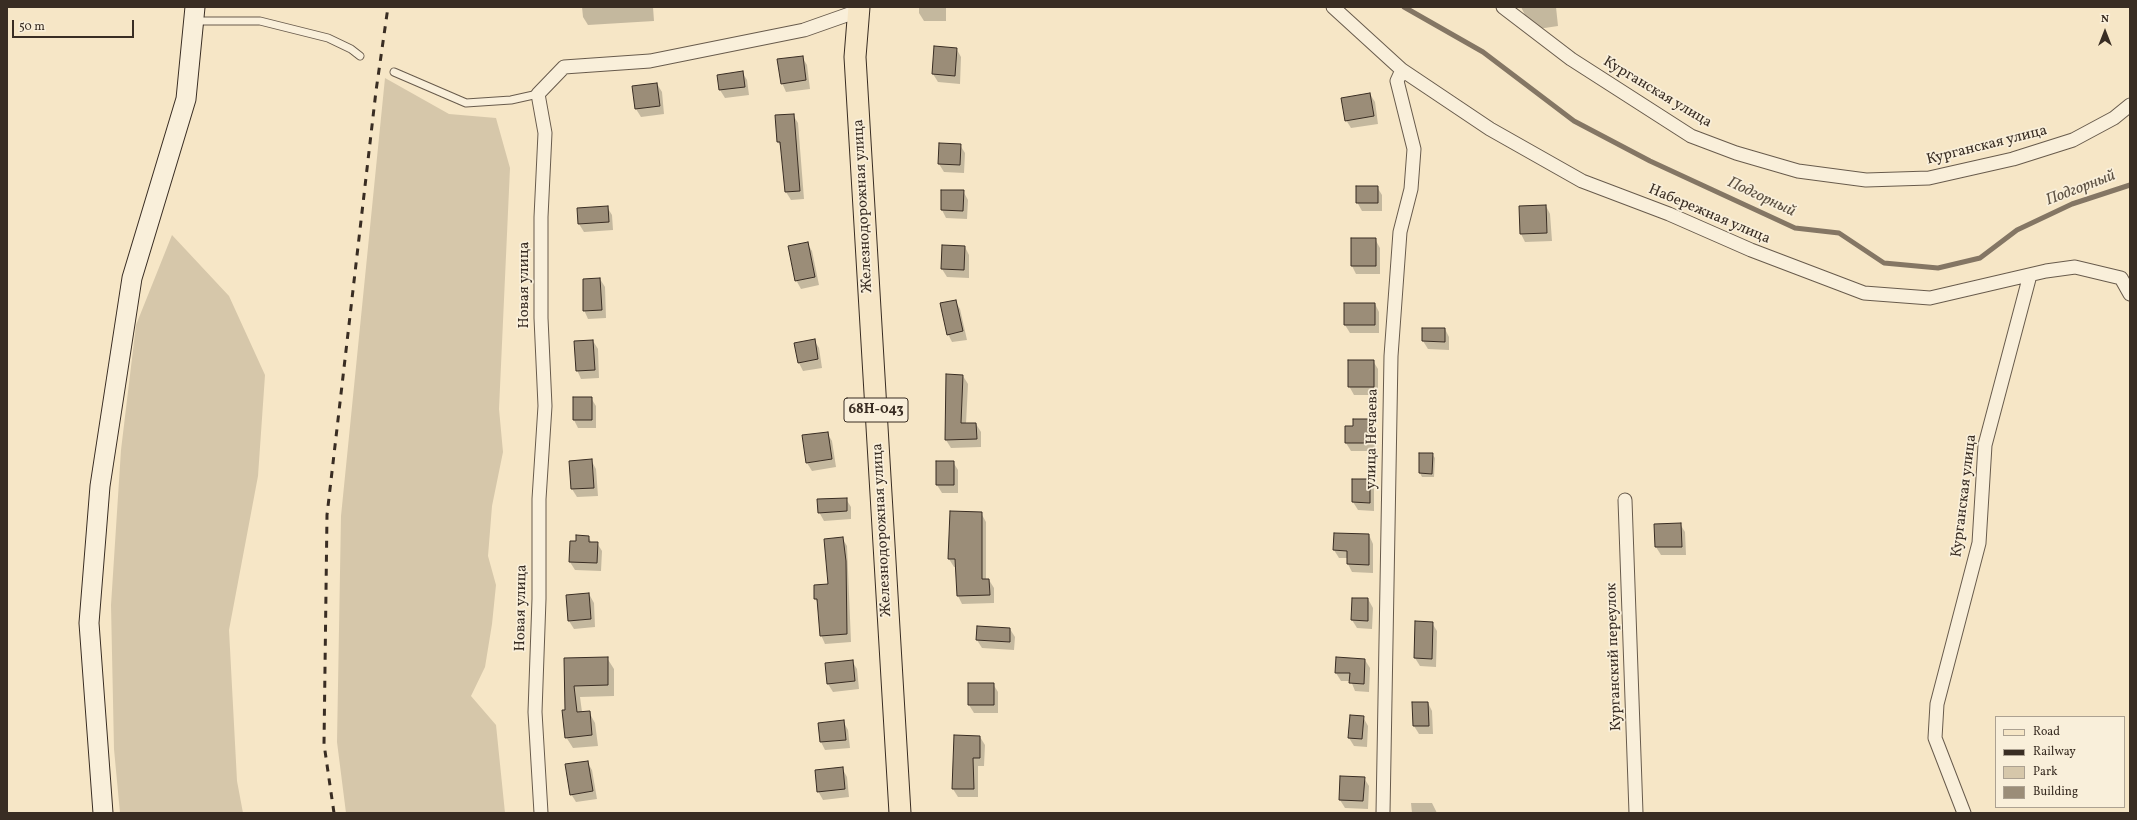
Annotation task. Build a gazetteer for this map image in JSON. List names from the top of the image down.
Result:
{
  "streets": {
    "main road": ["Железнодорожная улица", "68Н-043"],
    "street": [
      "Курганская улица",
      "Набережная улица",
      "Новая улица",
      "улица Нечаева",
      "Курганский переулок"
    ]
  },
  "crossings": [
    ["Курганская улица", "Набережная улица"],
    ["Набережная улица", "улица Нечаева"]
  ],
  "water": ["Подгорный"],
  "legend": [
    "Road",
    "Railway",
    "Park",
    "Building"
  ],
  "scale_bar": "50 m",
  "north": "top"
}
